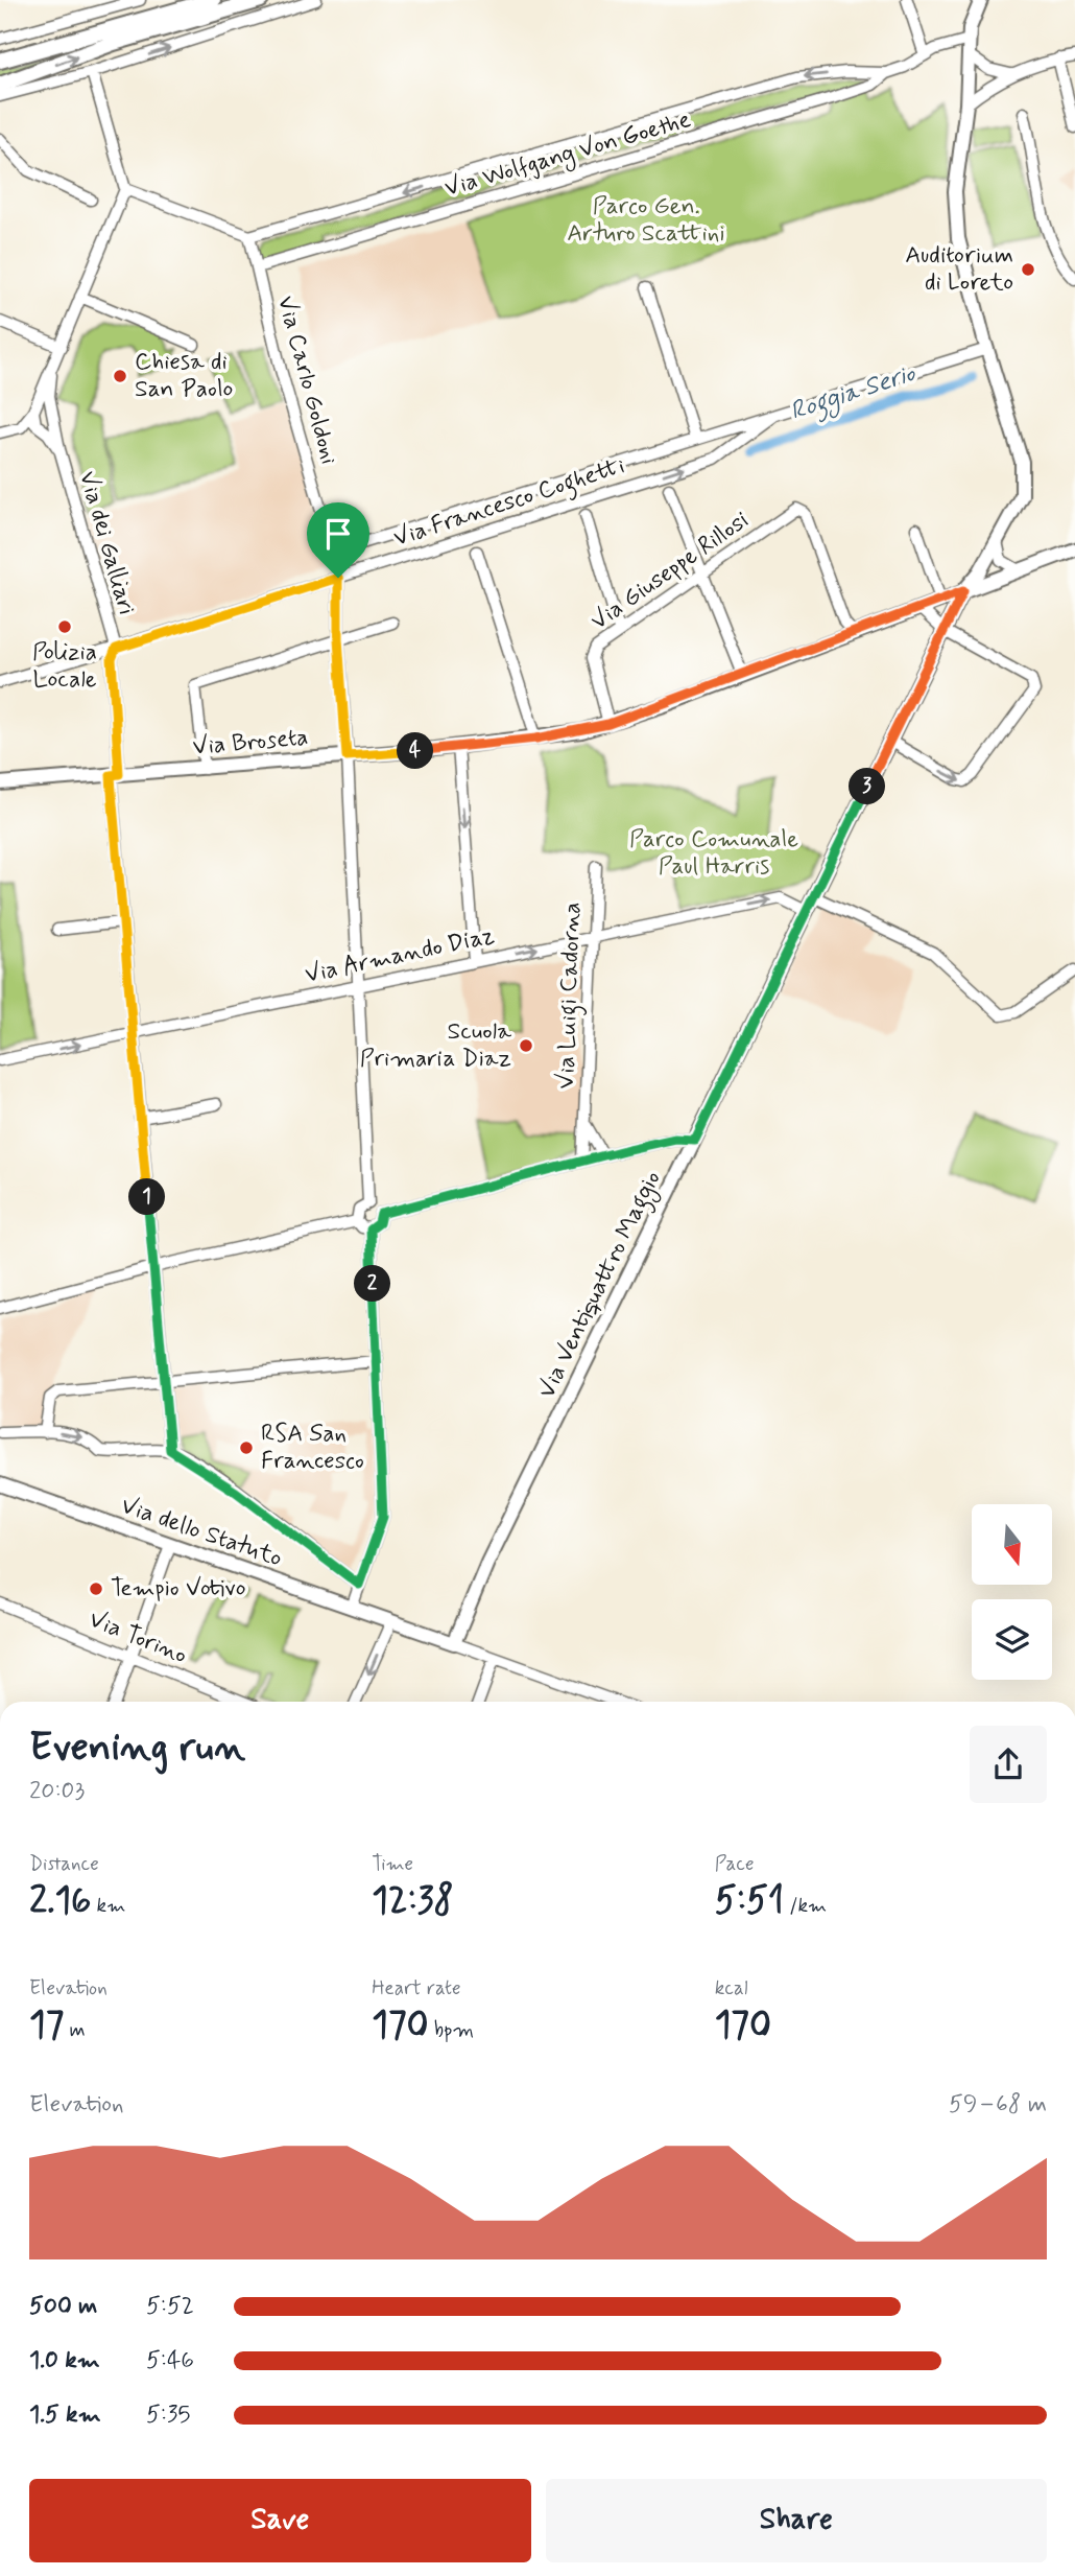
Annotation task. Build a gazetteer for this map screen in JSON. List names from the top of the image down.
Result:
{
  "streets": {
    "street": [
      "Via Wolfgang Von Goethe",
      "Via Carlo Goldoni",
      "Via Francesco Coghetti",
      "Via dei Galliari",
      "Via Giuseppe Rillosi",
      "Via Broseta",
      "Via Armando Diaz",
      "Via Luigi Cadorna",
      "Via Ventiquattro Maggio",
      "Via dello Statuto",
      "Via Torino"
    ]
  },
  "crossings": [
    ["Via Wolfgang Von Goethe", "Via Carlo Goldoni"],
    ["Via Wolfgang Von Goethe", "Via Ventiquattro Maggio"],
    ["Via Carlo Goldoni", "Via Francesco Coghetti"],
    ["Via Carlo Goldoni", "Via Broseta"],
    ["Via Carlo Goldoni", "Via Armando Diaz"],
    ["Via Francesco Coghetti", "Via dei Galliari"],
    ["Via Francesco Coghetti", "Via Ventiquattro Maggio"],
    ["Via dei Galliari", "Via Broseta"],
    ["Via dei Galliari", "Via Armando Diaz"],
    ["Via Giuseppe Rillosi", "Via Broseta"],
    ["Via Broseta", "Via Ventiquattro Maggio"],
    ["Via Armando Diaz", "Via Luigi Cadorna"],
    ["Via Armando Diaz", "Via Ventiquattro Maggio"],
    ["Via Ventiquattro Maggio", "Via dello Statuto"]
  ],
  "one_way": ["Via Armando Diaz"],
  "water": ["Roggia Serio"],
  "parks": ["Parco Gen. Arturo Scattini", "Parco Comunale Paul Harris"],
  "places": [
    "Auditorium di Loreto",
    "Chiesa di San Paolo",
    "Polizia Locale",
    "Scuola Primaria Diaz",
    "RSA San Francesco",
    "Tempio Votivo"
  ],
  "north": "bottom",
  "page": {
    "pins": [
      "4",
      "3",
      "1",
      "2"
    ],
    "heading": ["Evening run", "20:03"],
    "stats": [
      ["Distance", "2.16 km"],
      ["Time", "12:38"],
      ["Pace", "5:51 /km"],
      ["Elevation", "17 m"],
      ["Heart rate", "170 bpm"],
      ["kcal", "170"]
    ],
    "chart": ["Elevation", "59–68 m"],
    "list": [
      {
        "name": "500 m",
        "note": "5:52"
      },
      {
        "name": "1.0 km",
        "note": "5:46"
      },
      {
        "name": "1.5 km",
        "note": "5:35"
      }
    ],
    "buttons": ["Save", "Share"]
  }
}
